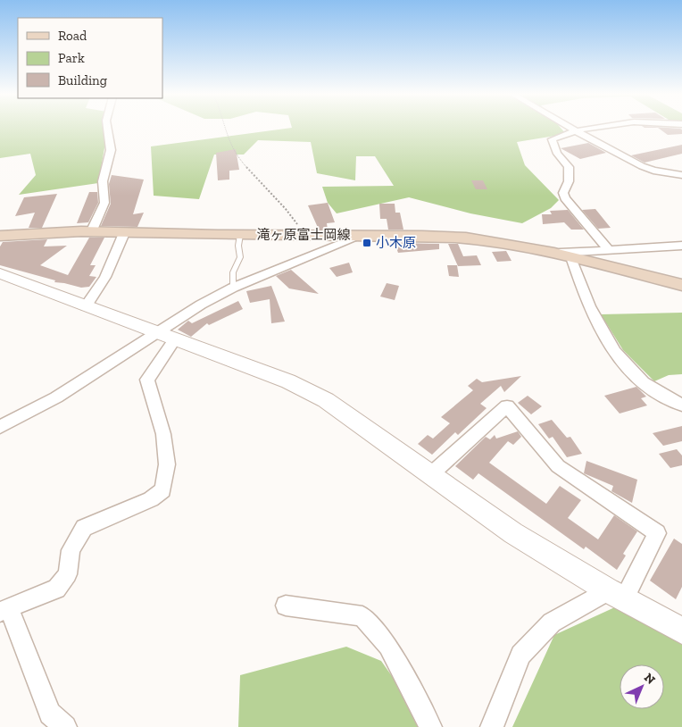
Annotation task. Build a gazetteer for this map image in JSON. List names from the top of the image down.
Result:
{
  "streets": {
    "main road": ["滝ヶ原富士岡線"]
  },
  "places": {
    "transit": ["小木原"]
  },
  "legend": ["Road", "Park", "Building"],
  "north": "top right"
}
